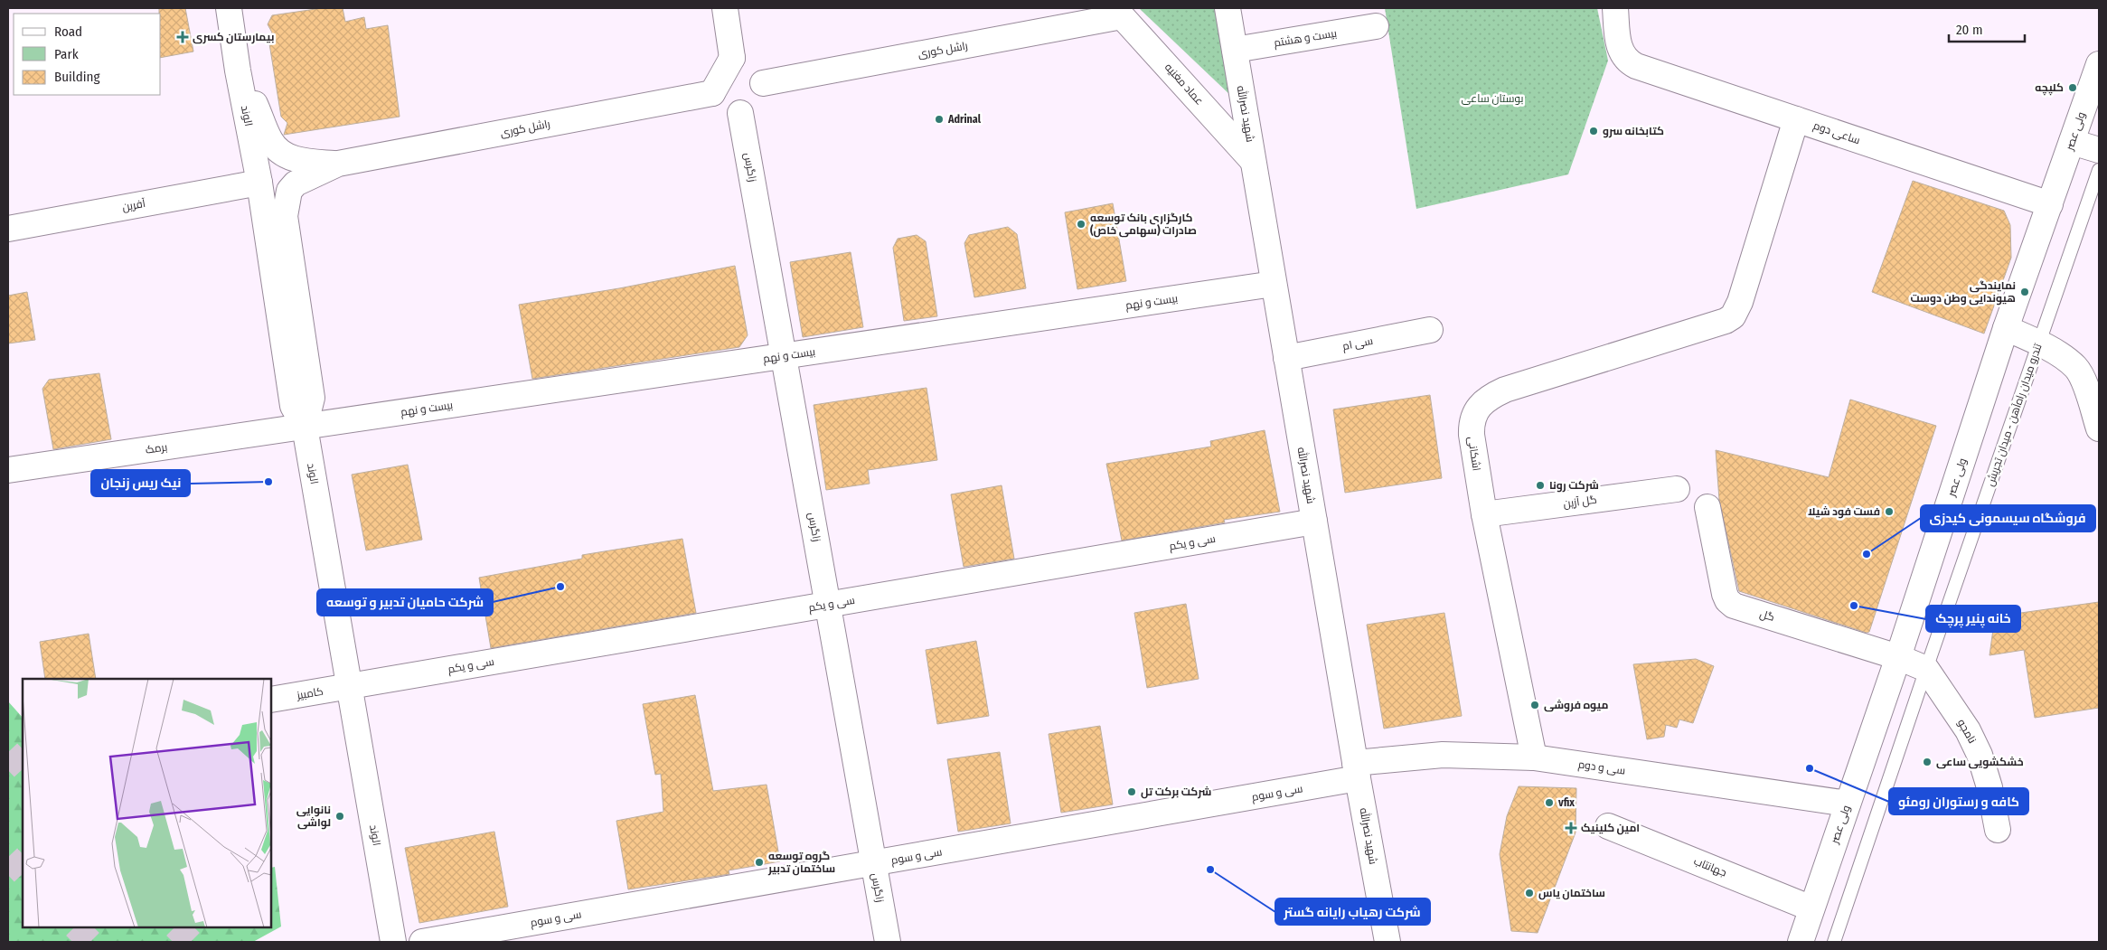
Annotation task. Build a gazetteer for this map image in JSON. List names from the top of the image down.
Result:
{
  "streets": {
    "street": [
      "بیست و هشتم",
      "راشل کوری",
      "عماد مغنیه",
      "شهید نصرالله",
      "الوند",
      "ولی عصر",
      "ساعی دوم",
      "زاگرس",
      "آفرین",
      "بیست و نهم",
      "سی ام",
      "برمک",
      "اشکانی",
      "گل آزین",
      "سی و یکم",
      "گل",
      "کامبیز",
      "نامجو",
      "سی و دوم",
      "سی و سوم",
      "جهانتاب"
    ],
    "lane": ["تندرو میدان راه‌آهن - میدان تجریش"]
  },
  "crossings": [
    ["بیست و هشتم", "شهید نصرالله"],
    ["راشل کوری", "عماد مغنیه"],
    ["عماد مغنیه", "شهید نصرالله"],
    ["شهید نصرالله", "بیست و نهم"],
    ["شهید نصرالله", "سی ام"],
    ["شهید نصرالله", "سی و یکم"],
    ["شهید نصرالله", "سی و دوم"],
    ["شهید نصرالله", "سی و سوم"],
    ["الوند", "آفرین"],
    ["الوند", "بیست و نهم"],
    ["الوند", "برمک"],
    ["الوند", "سی و یکم"],
    ["الوند", "کامبیز"],
    ["ولی عصر", "ساعی دوم"],
    ["ولی عصر", "گل"],
    ["ولی عصر", "سی و دوم"],
    ["ولی عصر", "جهانتاب"],
    ["ساعی دوم", "اشکانی"],
    ["زاگرس", "بیست و نهم"],
    ["زاگرس", "سی و یکم"],
    ["زاگرس", "سی و سوم"],
    ["بیست و نهم", "برمک"],
    ["تندرو میدان راه‌آهن - میدان تجریش", "نامجو"],
    ["اشکانی", "گل آزین"],
    ["اشکانی", "سی و دوم"],
    ["سی و یکم", "کامبیز"],
    ["سی و دوم", "سی و سوم"]
  ],
  "parks": ["بوستان ساعی"],
  "places": {
    "health": ["بیمارستان کسری", "امین کلینیک"],
    "other": [
      "کلپچه",
      "Adrinal",
      "کتابخانه سرو",
      "کارگزاری بانک توسعه صادرات (سهامی خاص)",
      "نمایندگی هیوندایی وطن دوست",
      "نیک ریس زنجان",
      "شرکت رونا",
      "فست فود شیلا",
      "فروشگاه سیسمونی کیدزی",
      "شرکت حامیان تدبیر و توسعه",
      "خانه پنیر پرچک",
      "میوه فروشی",
      "خشکشویی ساعی",
      "کافه و رستوران رومئو",
      "شرکت برکت تل",
      "vfix",
      "نانوایی لواشی",
      "گروه توسعه ساختمان تدبیر",
      "شرکت رهیاب رایانه گستر",
      "ساختمان یاس"
    ]
  },
  "legend": ["Road", "Park", "Building"],
  "scale_bar": "20 m"
}
